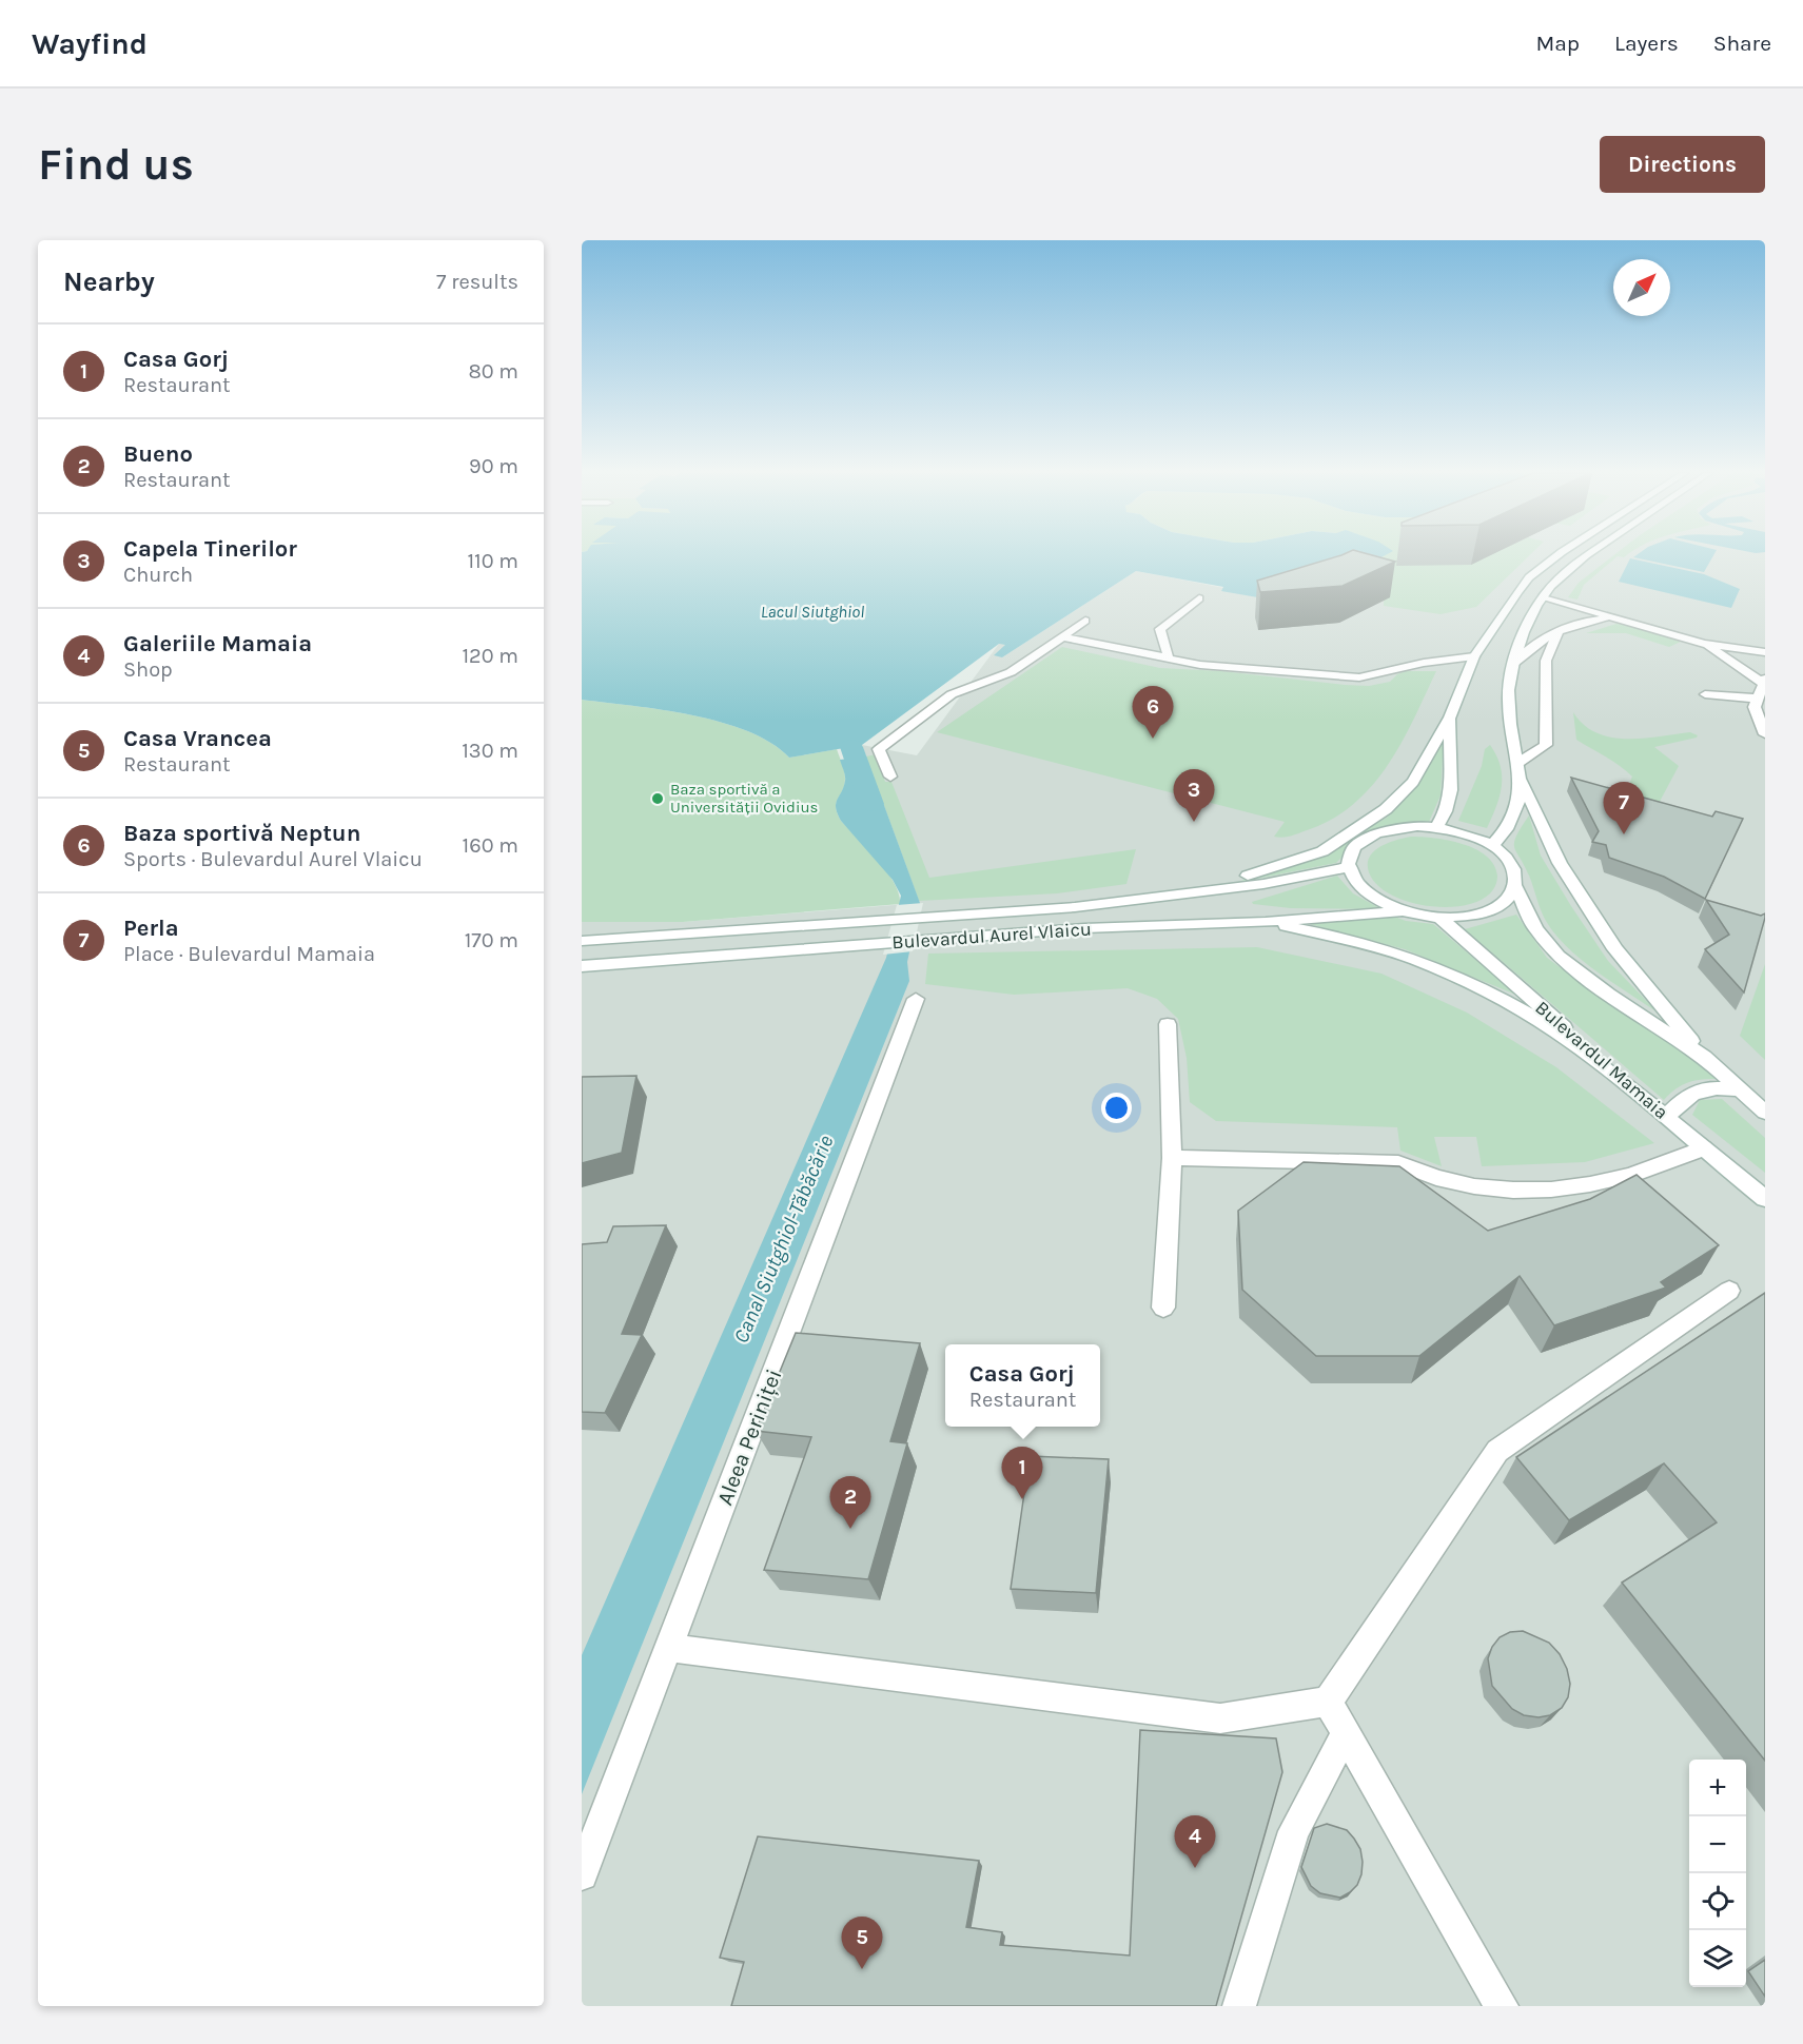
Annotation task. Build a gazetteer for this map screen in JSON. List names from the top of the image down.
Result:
{
  "streets": {
    "main road": ["Bulevardul Aurel Vlaicu", "Bulevardul Mamaia", "Aleea Periniței"]
  },
  "water": ["Lacul Siutghiol", "Canal Siutghiol-Tăbăcărie"],
  "places": ["Baza sportivă a Universității Ovidius"],
  "north": "top right",
  "page": {
    "header": "Wayfind",
    "nav": ["Map", "Layers", "Share"],
    "buttons": "Directions",
    "title": "Find us",
    "heading": ["Nearby", "7 results"],
    "list": [
      {
        "mark": "1",
        "name": "Casa Gorj",
        "note": "Restaurant",
        "value": "80 m"
      },
      {
        "mark": "2",
        "name": "Bueno",
        "note": "Restaurant",
        "value": "90 m"
      },
      {
        "mark": "3",
        "name": "Capela Tinerilor",
        "note": "Church",
        "value": "110 m"
      },
      {
        "mark": "4",
        "name": "Galeriile Mamaia",
        "note": "Shop",
        "value": "120 m"
      },
      {
        "mark": "5",
        "name": "Casa Vrancea",
        "note": "Restaurant",
        "value": "130 m"
      },
      {
        "mark": "6",
        "name": "Baza sportivă Neptun",
        "note": "Sports · Bulevardul Aurel Vlaicu",
        "value": "160 m"
      },
      {
        "mark": "7",
        "name": "Perla",
        "note": "Place · Bulevardul Mamaia",
        "value": "170 m"
      }
    ],
    "pins": [
      "6",
      "3",
      "7",
      "1",
      "2",
      "4",
      "5"
    ],
    "popup": ["Casa Gorj", "Restaurant"],
    "map_buttons": ["+", "−"]
  }
}
